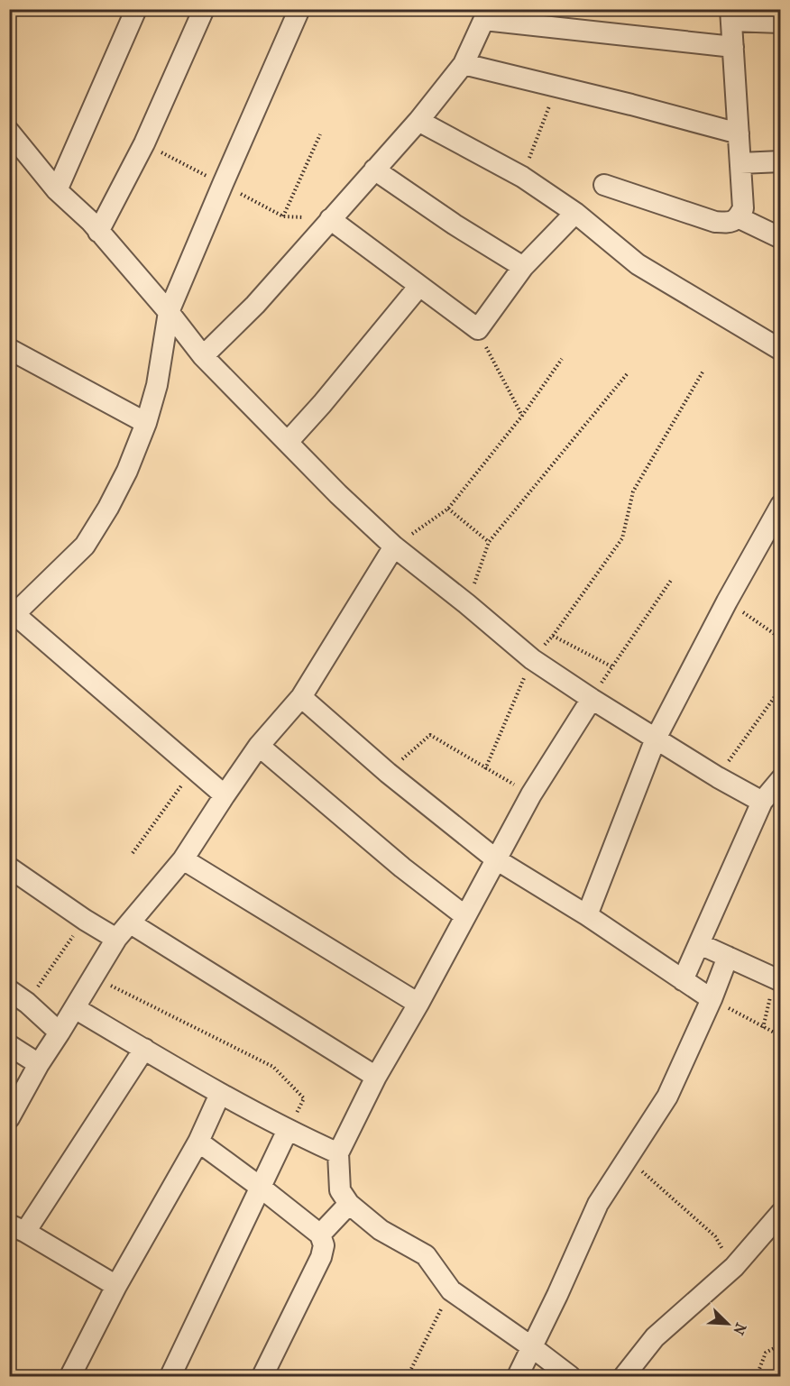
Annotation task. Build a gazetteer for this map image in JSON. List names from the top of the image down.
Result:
{
  "north": "bottom right"
}
